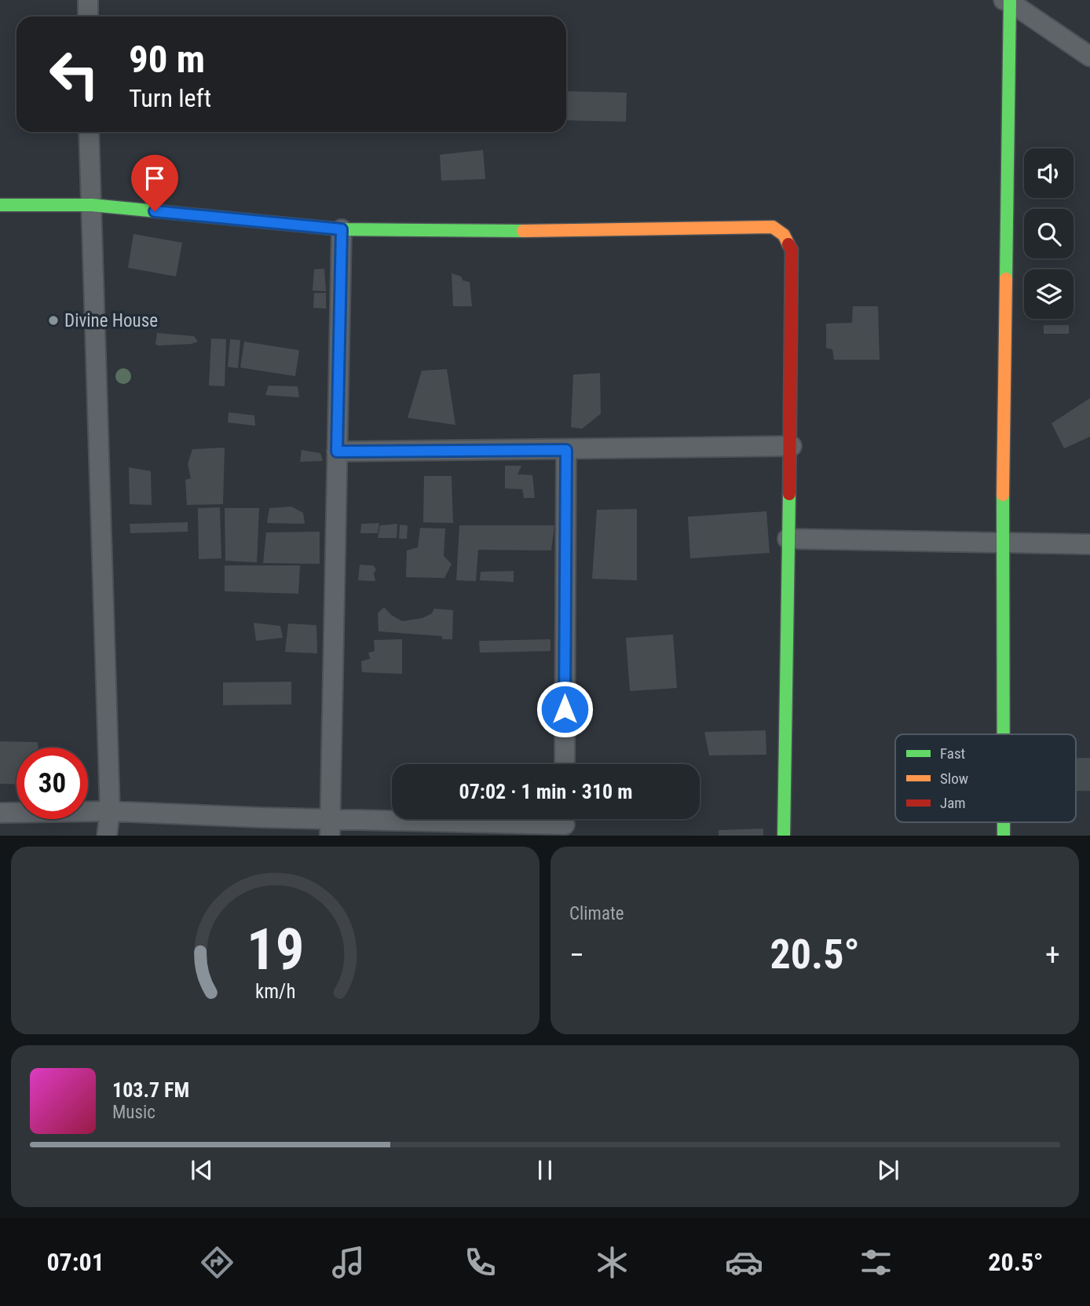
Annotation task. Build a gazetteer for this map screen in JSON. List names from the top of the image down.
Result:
{
  "places": ["Divine House"],
  "legend": ["Fast", "Slow", "Jam"],
  "page": {
    "turn": ["90 m", "Turn left"],
    "limit": "30",
    "trip": "07:02 · 1 min · 310 m",
    "tile": "Climate",
    "heat": ["−", "20.5°", "+"],
    "song": ["103.7 FM", "Music"],
    "tabs": ["07:01", "20.5°"],
    "gauge": ["19", "km/h"]
  }
}
